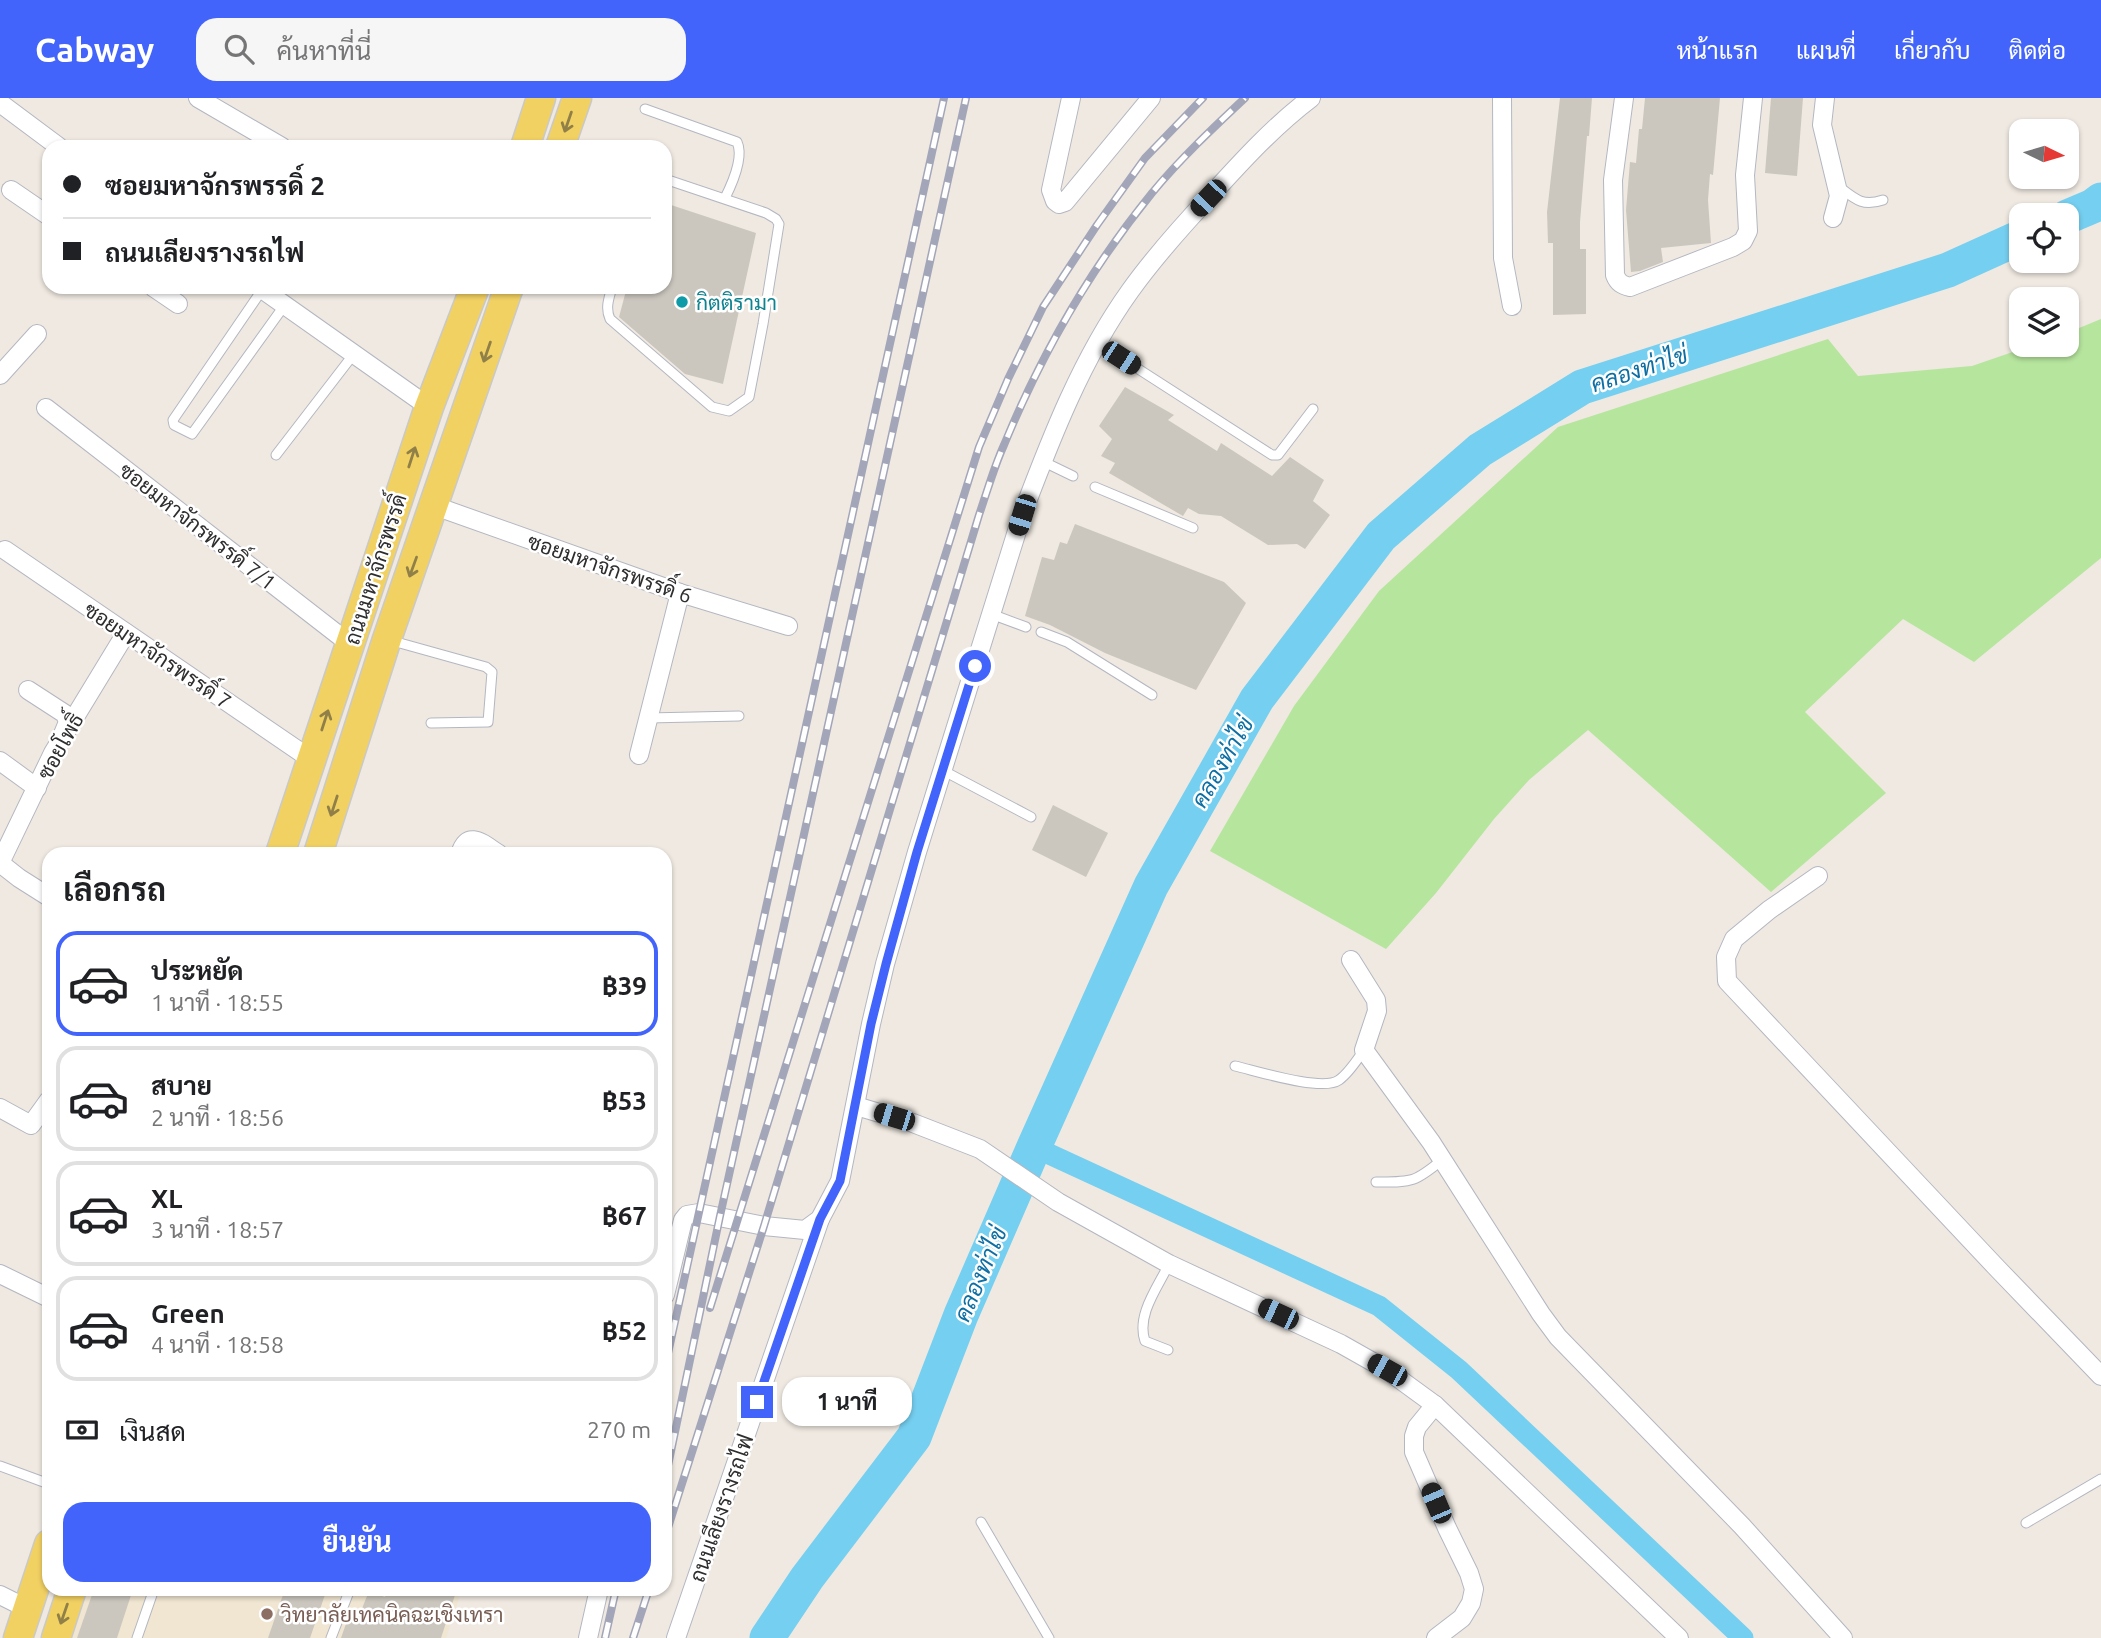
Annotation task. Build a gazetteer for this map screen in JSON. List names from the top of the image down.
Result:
{
  "streets": {
    "main road": ["ถนนมหาจักรพรรดิ์"],
    "street": [
      "ซอยมหาจักรพรรดิ์ 7/1",
      "ซอยมหาจักรพรรดิ์ 6",
      "ซอยมหาจักรพรรดิ์ 7",
      "ซอยโพธิ์",
      "ถนนเลียงรางรถไฟ"
    ]
  },
  "crossings": [
    ["ซอยมหาจักรพรรดิ์ 7/1", "ถนนมหาจักรพรรดิ์"],
    ["ซอยมหาจักรพรรดิ์ 6", "ถนนมหาจักรพรรดิ์"],
    ["ถนนมหาจักรพรรดิ์", "ซอยมหาจักรพรรดิ์ 7"],
    ["ซอยมหาจักรพรรดิ์ 7", "ซอยโพธิ์"]
  ],
  "water": ["คลองท่าไข่"],
  "places": ["กิตติรามา", "วิทยาลัยเทคนิคฉะเชิงเทรา"],
  "north": "right",
  "page": {
    "header": "Cabway",
    "search": "ค้นหาที่นี่",
    "nav": [
      "หน้าแรก",
      "แผนที่",
      "เกี่ยวกับ",
      "ติดต่อ"
    ],
    "banner": ["ซอยมหาจักรพรรดิ์ 2", "ถนนเลียงรางรถไฟ"],
    "heading": "เลือกรถ",
    "list": [
      {
        "name": "ประหยัด",
        "note": "1 นาที · 18:55",
        "value": "฿39"
      },
      {
        "name": "สบาย",
        "note": "2 นาที · 18:56",
        "value": "฿53"
      },
      {
        "name": "XL",
        "note": "3 นาที · 18:57",
        "value": "฿67"
      },
      {
        "name": "Green",
        "note": "4 นาที · 18:58",
        "value": "฿52"
      }
    ],
    "bubble": "1 นาที",
    "pay": ["เงินสด", "270 m"],
    "buttons": "ยืนยัน"
  }
}
